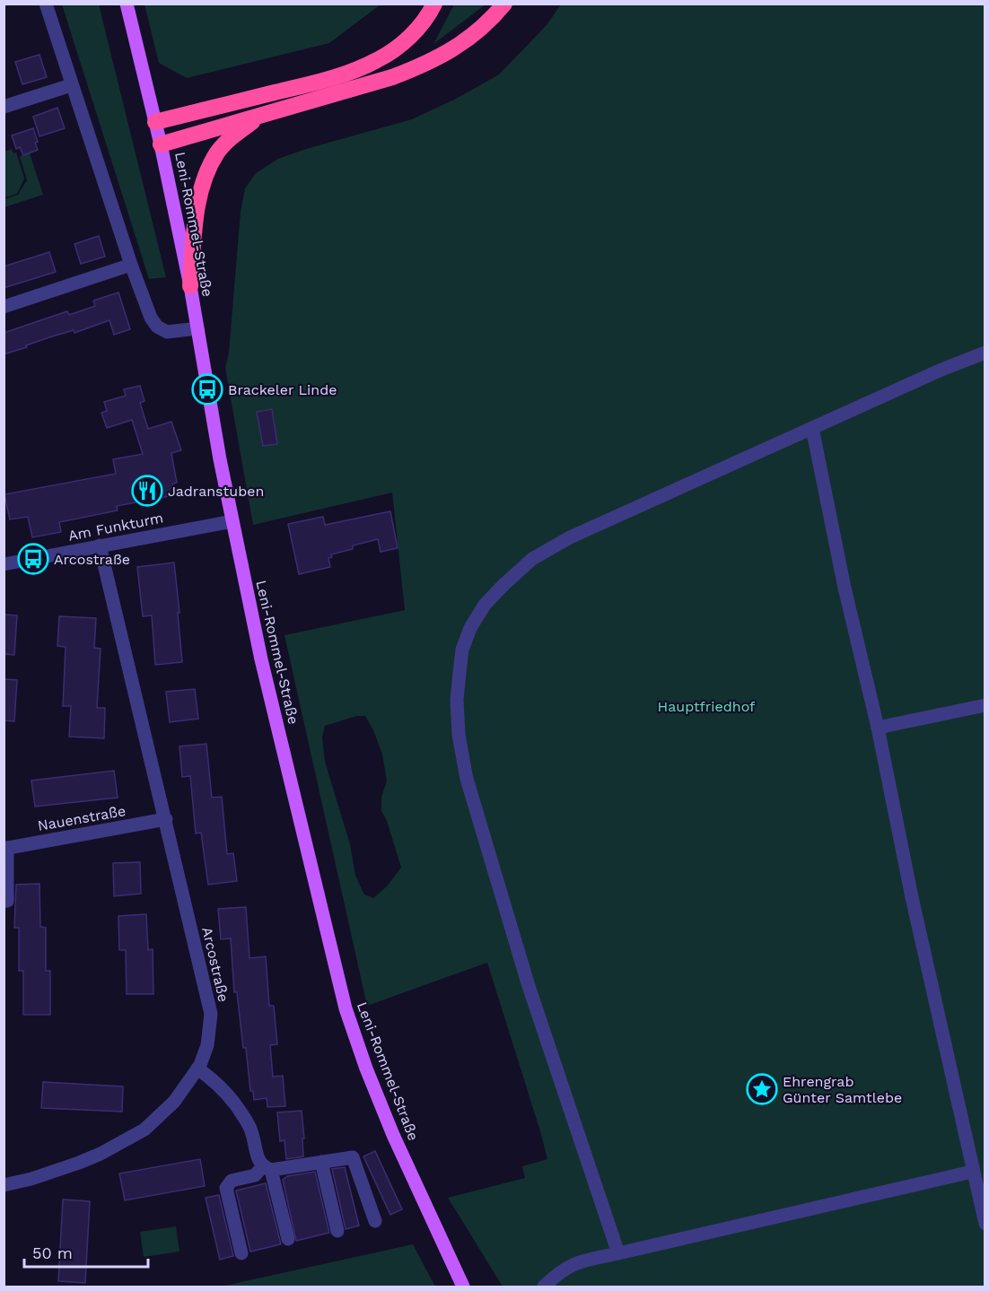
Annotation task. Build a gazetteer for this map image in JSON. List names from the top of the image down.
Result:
{
  "streets": {
    "main road": ["Leni-Rommel-Straße"],
    "street": ["Am Funkturm", "Nauenstraße", "Arcostraße"]
  },
  "crossings": [
    ["Leni-Rommel-Straße", "Am Funkturm"],
    ["Am Funkturm", "Arcostraße"],
    ["Nauenstraße", "Arcostraße"]
  ],
  "parks": ["Hauptfriedhof"],
  "places": {
    "bus stop": ["Brackeler Linde", "Arcostraße"],
    "restaurant": ["Jadranstuben"],
    "place": ["Ehrengrab Günter Samtlebe"]
  },
  "scale_bar": "50 m"
}
